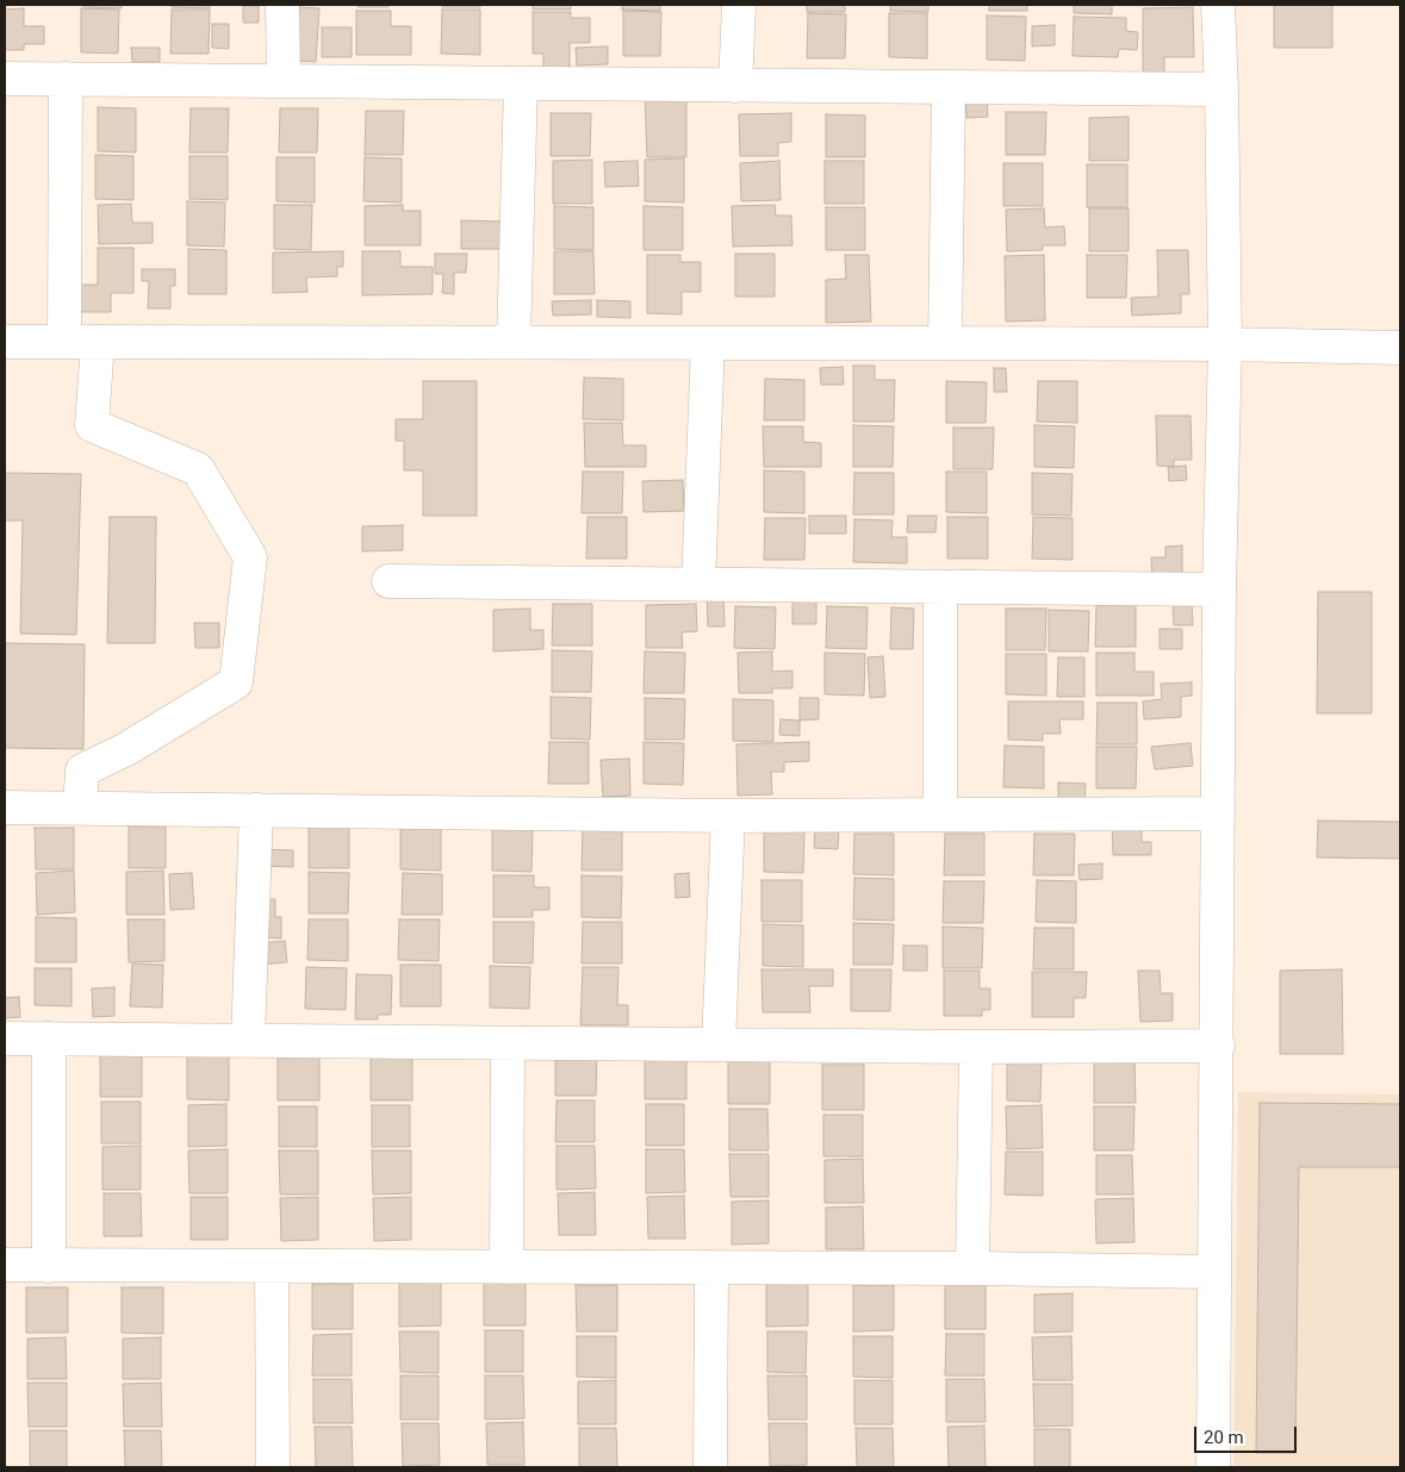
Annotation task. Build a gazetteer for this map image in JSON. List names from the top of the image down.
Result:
{
  "scale_bar": "20 m"
}
